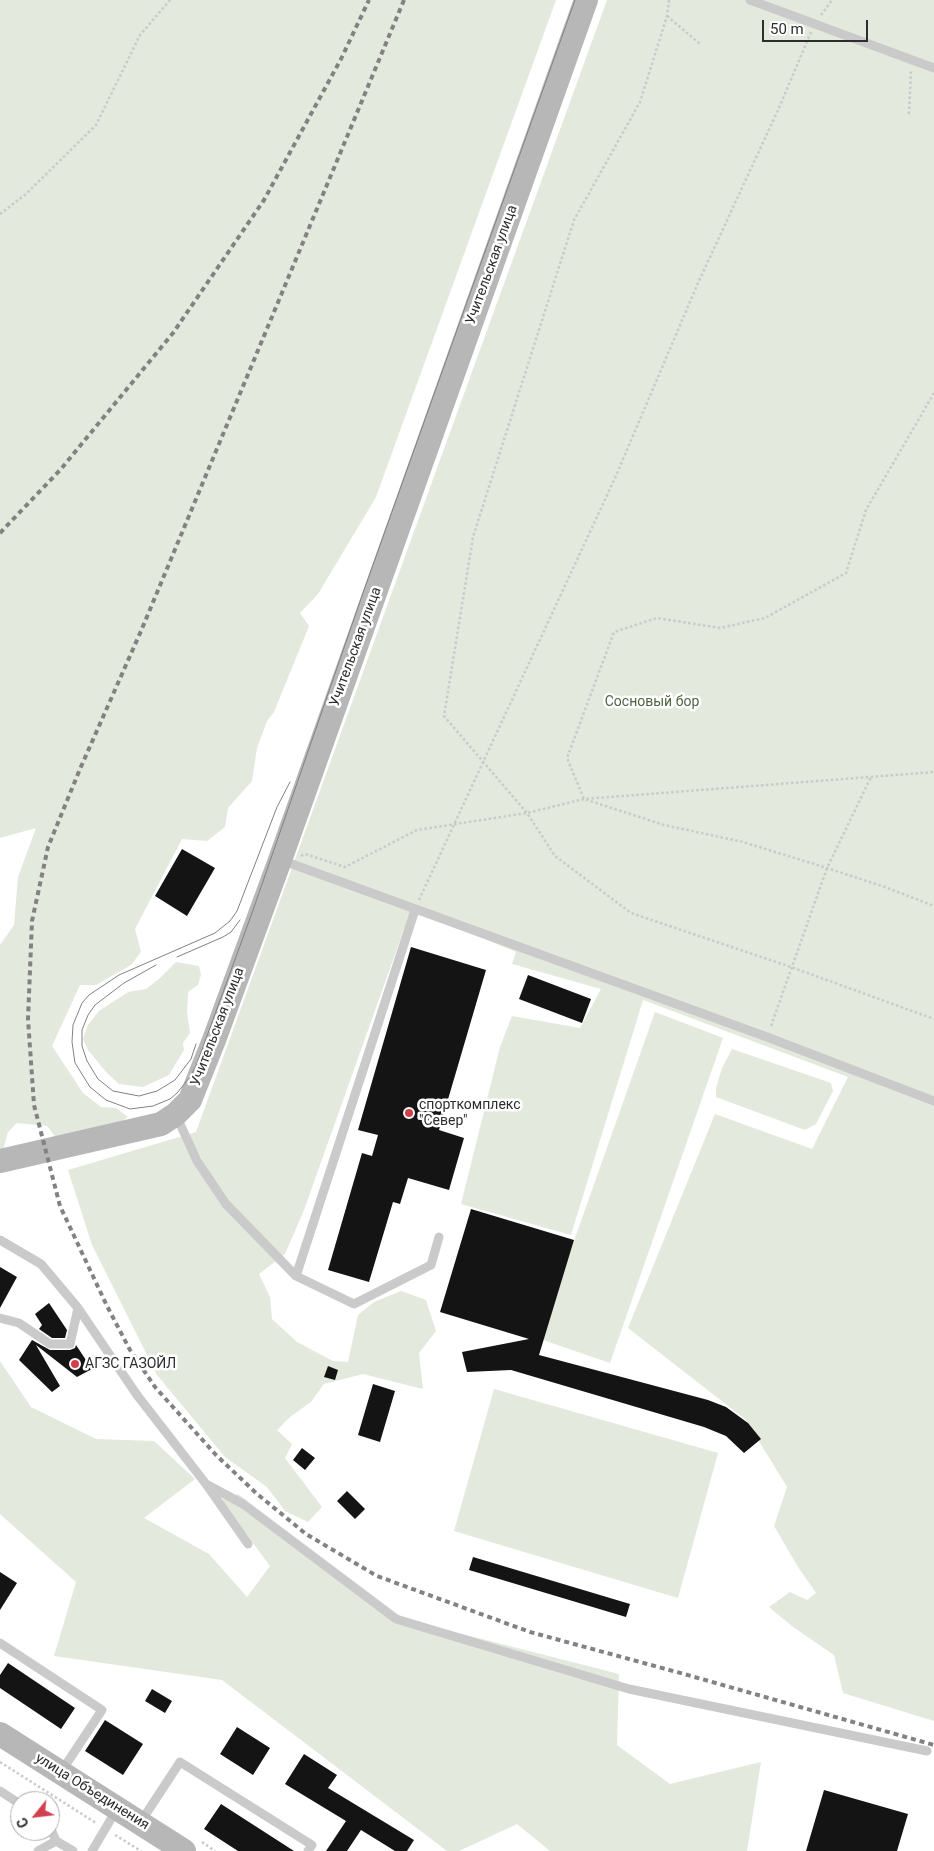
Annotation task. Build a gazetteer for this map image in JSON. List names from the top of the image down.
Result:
{
  "streets": {
    "main road": ["Учительская улица", "улица Объединения"]
  },
  "parks": ["Сосновый бор"],
  "places": ["спорткомплекс \"Север\"", "АГЗС ГАЗОЙЛ"],
  "scale_bar": "50 m",
  "north": "bottom left"
}
